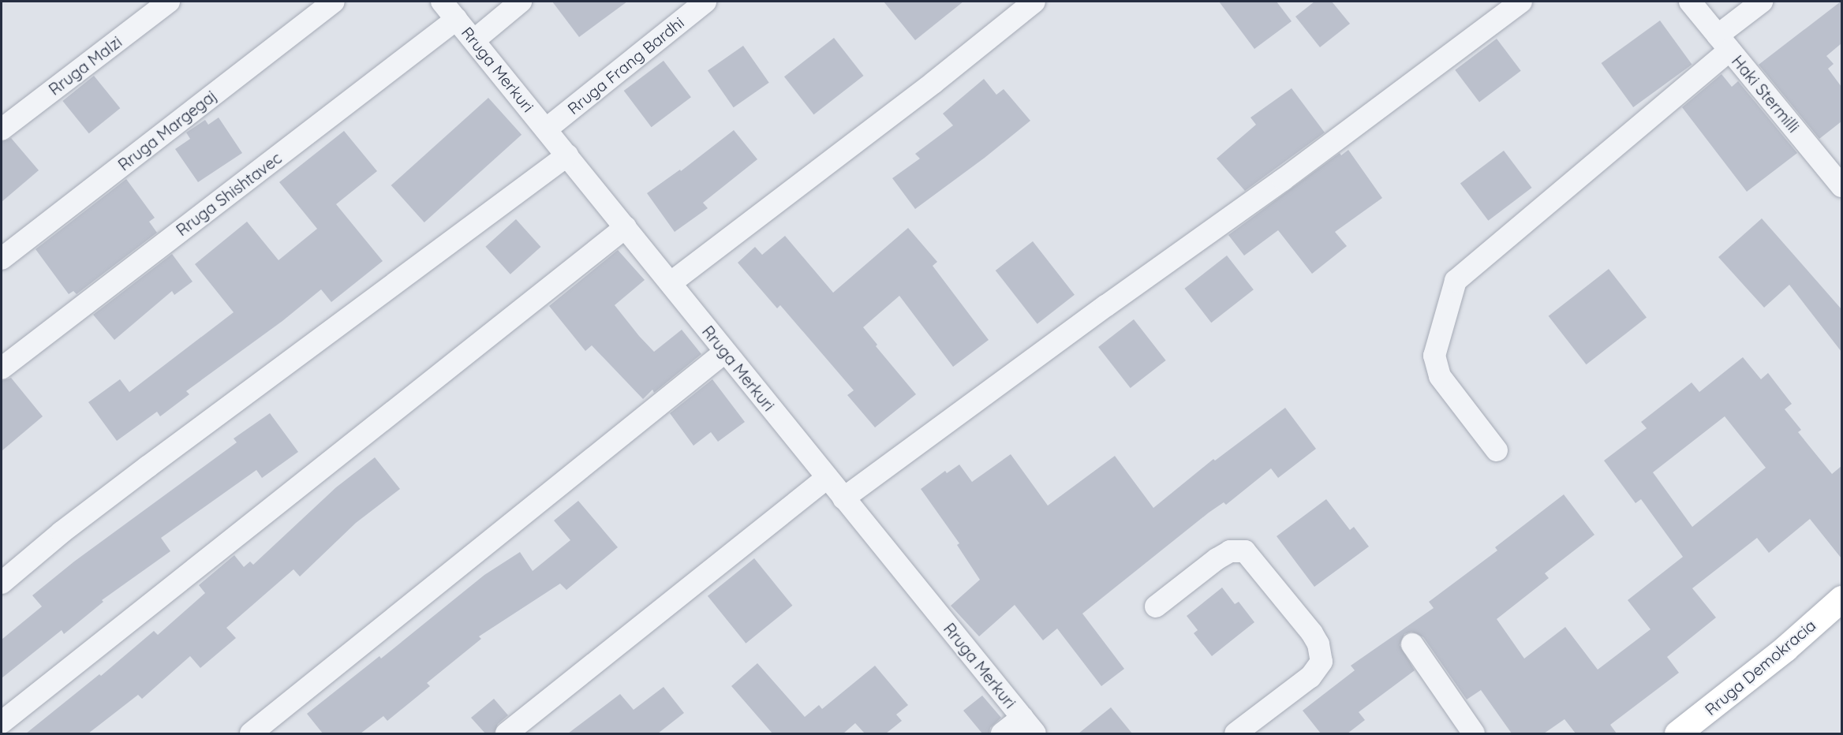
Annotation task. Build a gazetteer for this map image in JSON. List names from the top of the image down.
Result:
{
  "streets": {
    "main road": ["Rruga Demokracia"],
    "street": [
      "Rruga Malzi",
      "Rruga Frang Bardhi",
      "Rruga Merkuri",
      "Haki Stermilli",
      "Rruga Margegaj",
      "Rruga Shishtavec"
    ]
  },
  "crossings": [
    ["Rruga Frang Bardhi", "Rruga Merkuri"],
    ["Rruga Merkuri", "Rruga Shishtavec"]
  ]
}
